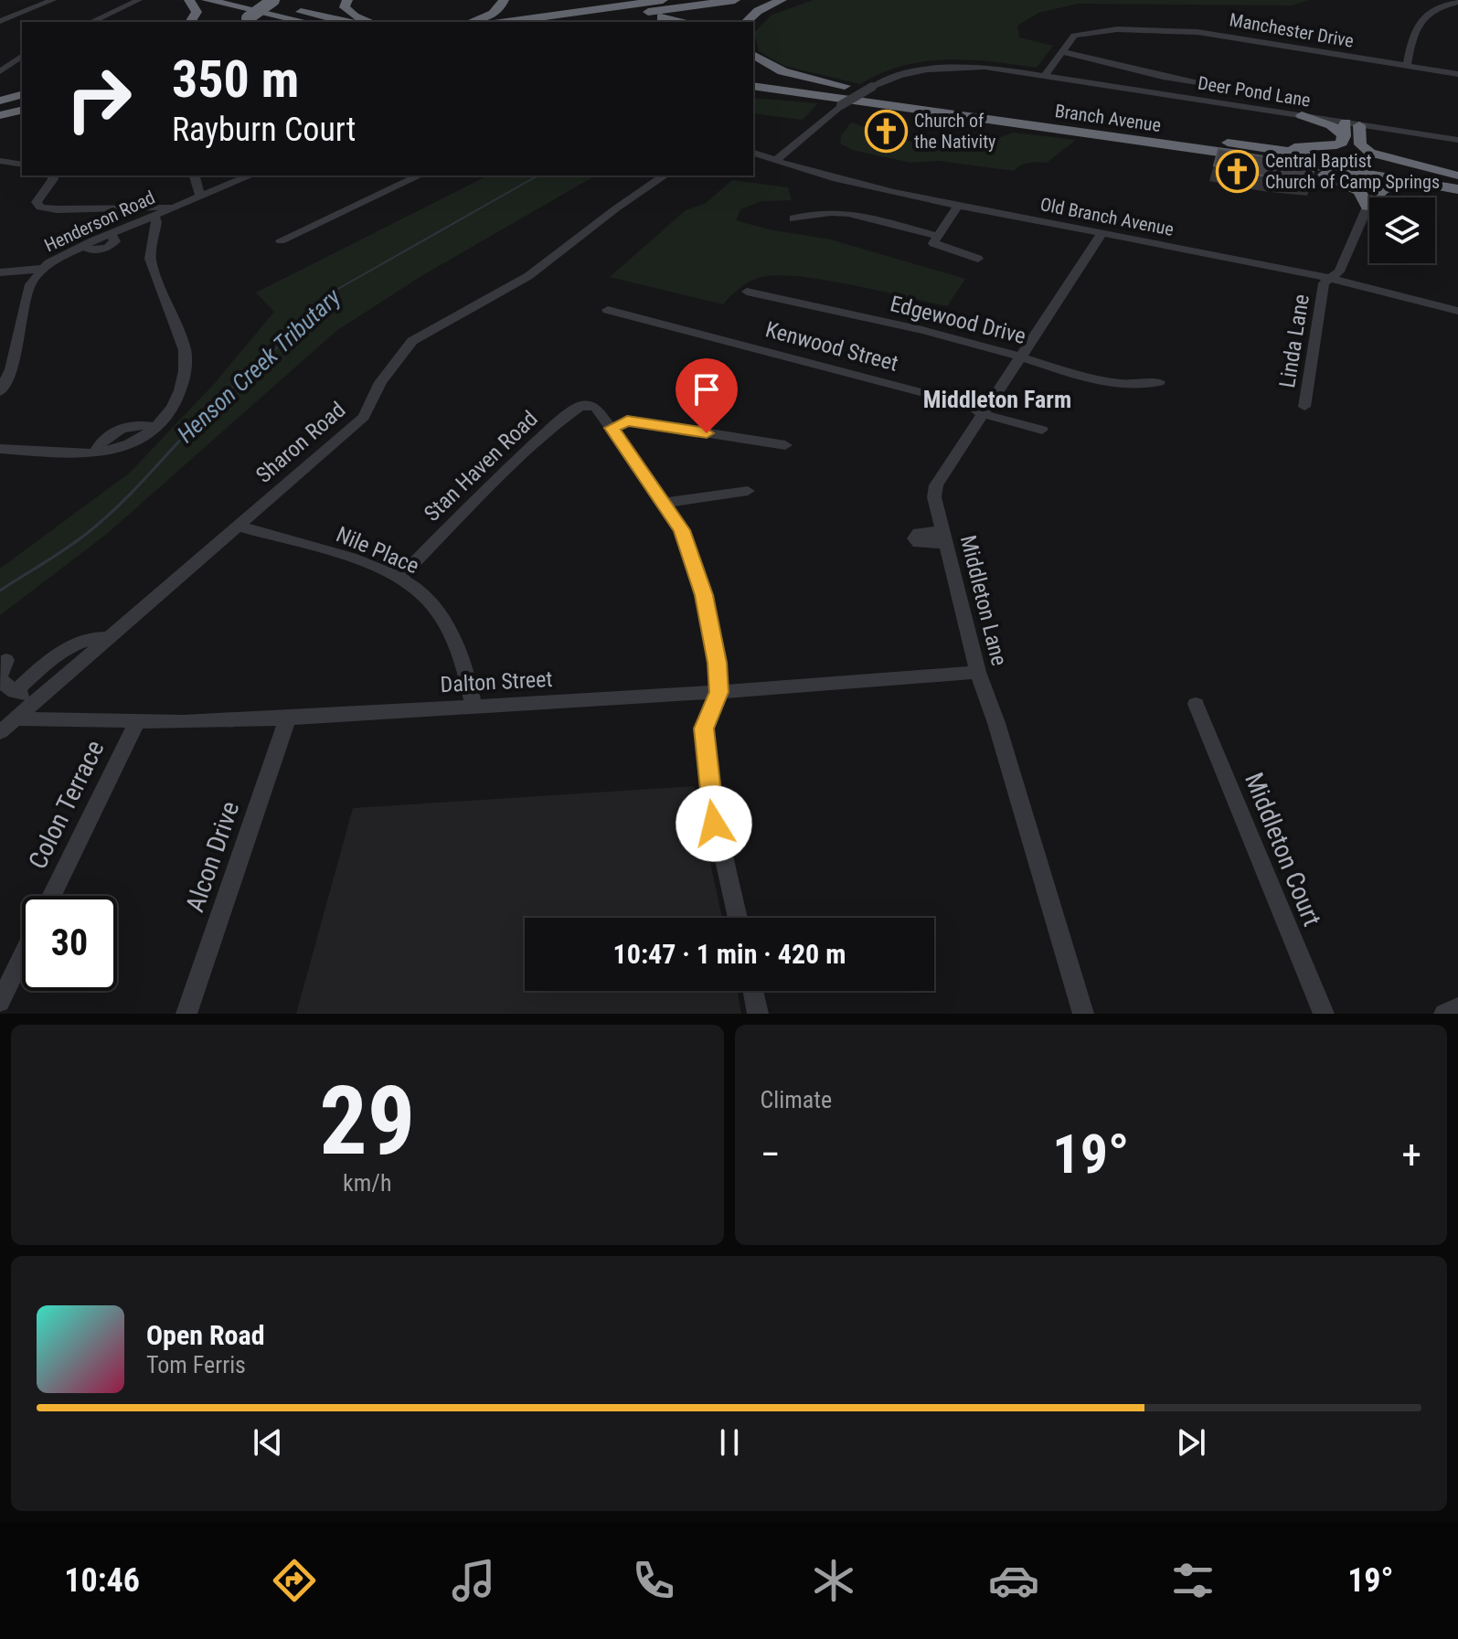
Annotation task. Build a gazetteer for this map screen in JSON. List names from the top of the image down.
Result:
{
  "streets": {
    "highway": ["Branch Avenue"],
    "street": [
      "Manchester Drive",
      "Deer Pond Lane",
      "Old Branch Avenue",
      "Henderson Road",
      "Edgewood Drive",
      "Linda Lane",
      "Kenwood Street",
      "Sharon Road",
      "Stan Haven Road",
      "Nile Place",
      "Middleton Lane",
      "Dalton Street",
      "Colon Terrace",
      "Middleton Court",
      "Alcon Drive"
    ]
  },
  "crossings": [
    ["Manchester Drive", "Deer Pond Lane"],
    ["Old Branch Avenue", "Linda Lane"],
    ["Old Branch Avenue", "Middleton Lane"],
    ["Edgewood Drive", "Middleton Lane"],
    ["Kenwood Street", "Middleton Lane"],
    ["Sharon Road", "Nile Place"],
    ["Sharon Road", "Dalton Street"],
    ["Stan Haven Road", "Nile Place"],
    ["Nile Place", "Dalton Street"],
    ["Middleton Lane", "Dalton Street"],
    ["Dalton Street", "Colon Terrace"],
    ["Dalton Street", "Alcon Drive"]
  ],
  "districts": ["Middleton Farm"],
  "water": ["Henson Creek Tributary"],
  "places": {
    "church": ["Church of the Nativity", "Central Baptist Church of Camp Springs"]
  },
  "page": {
    "turn": ["350 m", "Rayburn Court"],
    "limit": "30",
    "trip": "10:47 · 1 min · 420 m",
    "tile": [
      ["29", "km/h"],
      "Climate"
    ],
    "heat": ["−", "19°", "+"],
    "song": ["Open Road", "Tom Ferris"],
    "tabs": ["10:46", "19°"]
  }
}
